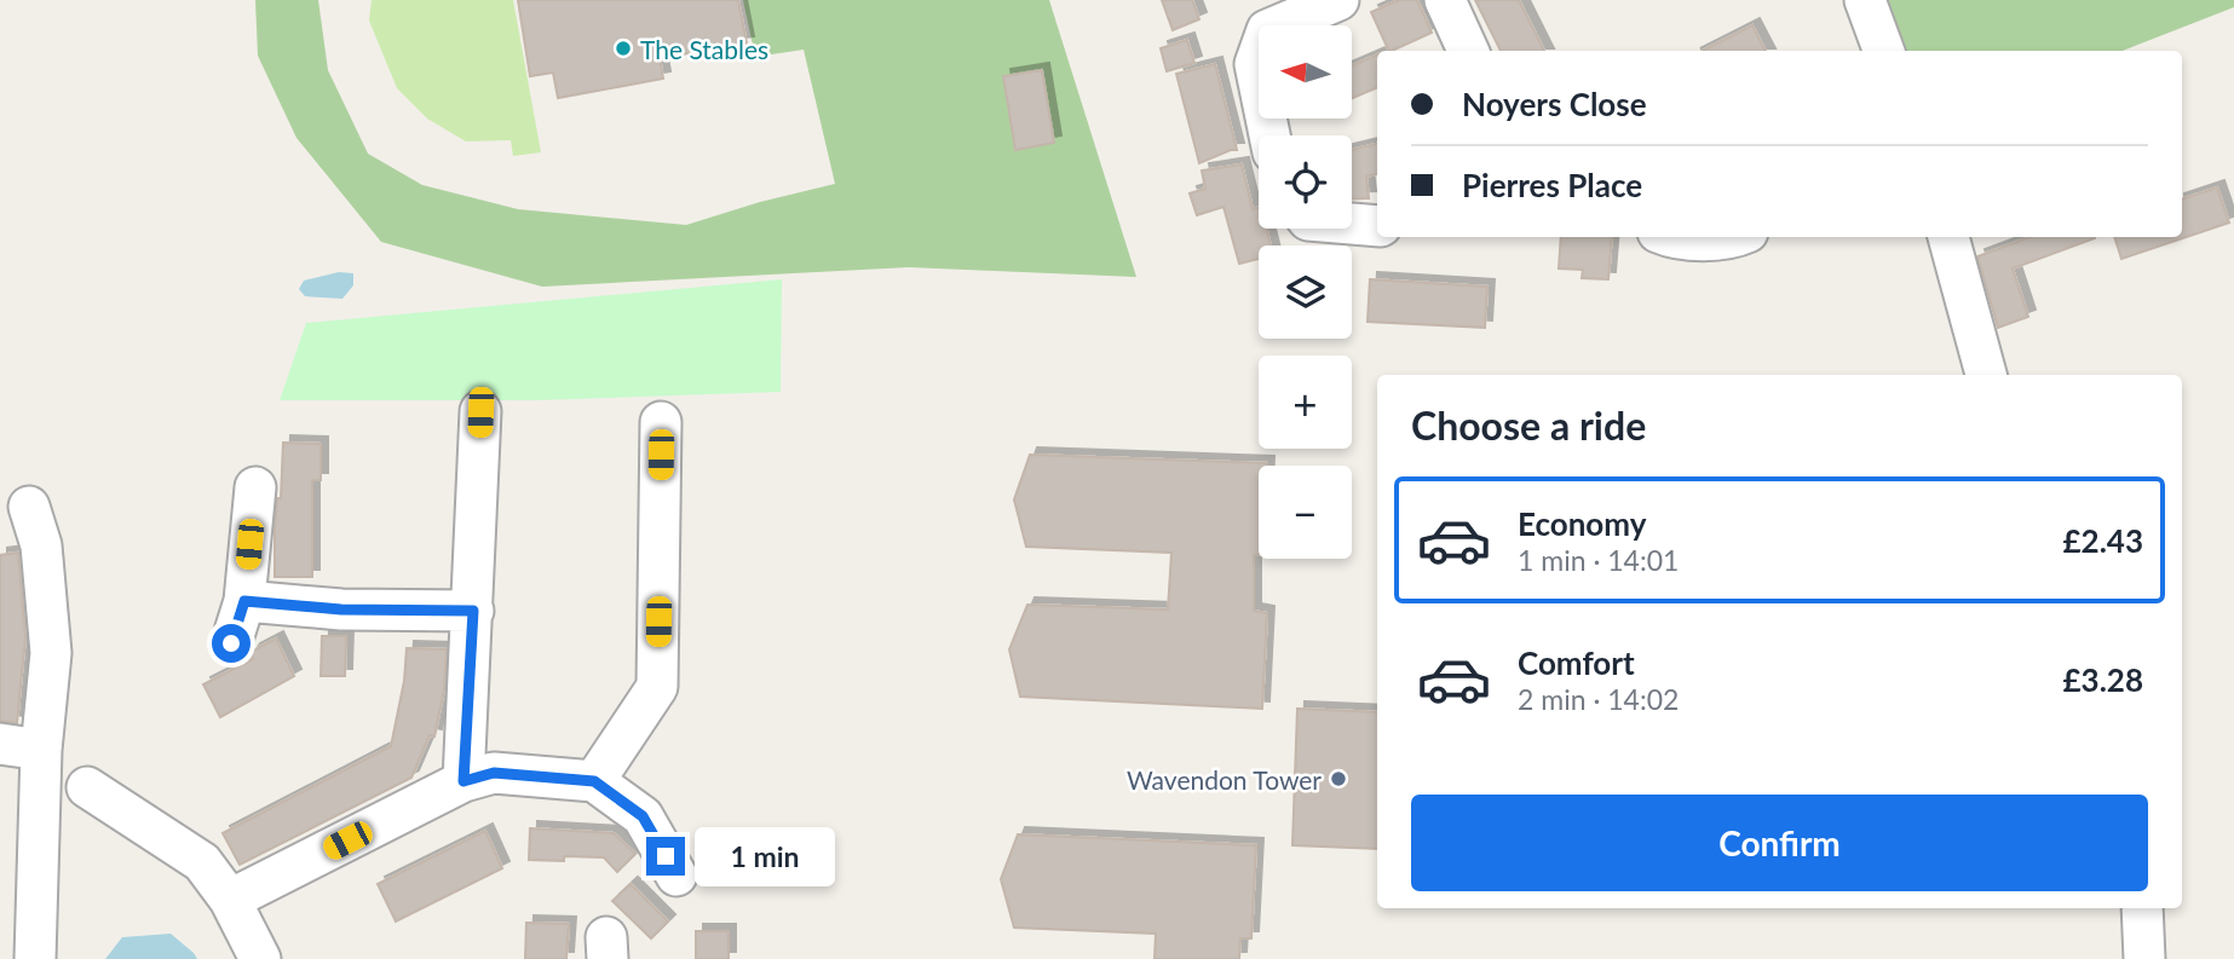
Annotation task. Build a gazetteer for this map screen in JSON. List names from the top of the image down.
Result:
{
  "places": ["The Stables", "Wavendon Tower"],
  "north": "left",
  "page": {
    "map_buttons": ["+", "−"],
    "banner": ["Noyers Close", "Pierres Place"],
    "heading": "Choose a ride",
    "list": [
      {
        "name": "Economy",
        "note": "1 min · 14:01",
        "value": "£2.43"
      },
      {
        "name": "Comfort",
        "note": "2 min · 14:02",
        "value": "£3.28"
      }
    ],
    "buttons": "Confirm",
    "bubble": "1 min"
  }
}
